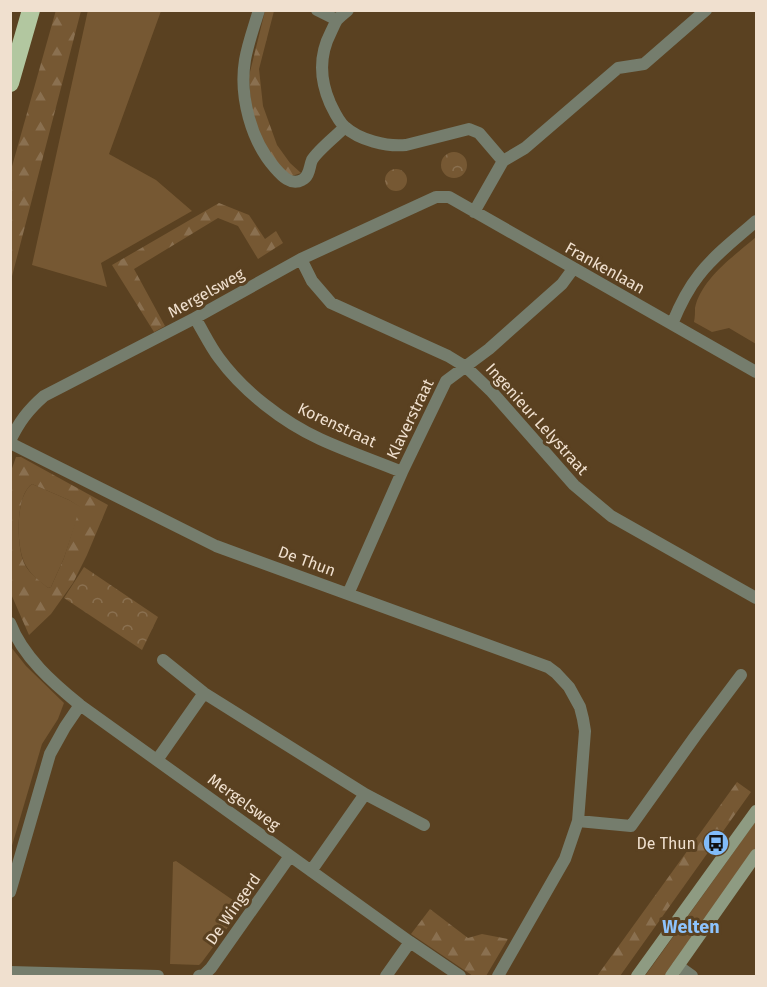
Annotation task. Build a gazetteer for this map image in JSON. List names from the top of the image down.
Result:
{
  "streets": {
    "street": [
      "Frankenlaan",
      "Mergelsweg",
      "Klaverstraat",
      "Ingenieur Lelystraat",
      "Korenstraat",
      "De Thun",
      "De Wingerd"
    ]
  },
  "crossings": [
    ["Frankenlaan", "Mergelsweg"],
    ["Frankenlaan", "Klaverstraat"],
    ["Mergelsweg", "Ingenieur Lelystraat"],
    ["Mergelsweg", "Korenstraat"],
    ["Mergelsweg", "De Thun"],
    ["Mergelsweg", "De Wingerd"],
    ["Klaverstraat", "Ingenieur Lelystraat"],
    ["Klaverstraat", "Korenstraat"],
    ["Klaverstraat", "De Thun"]
  ],
  "districts": ["Welten"],
  "places": {
    "bus stop": ["De Thun"]
  }
}
